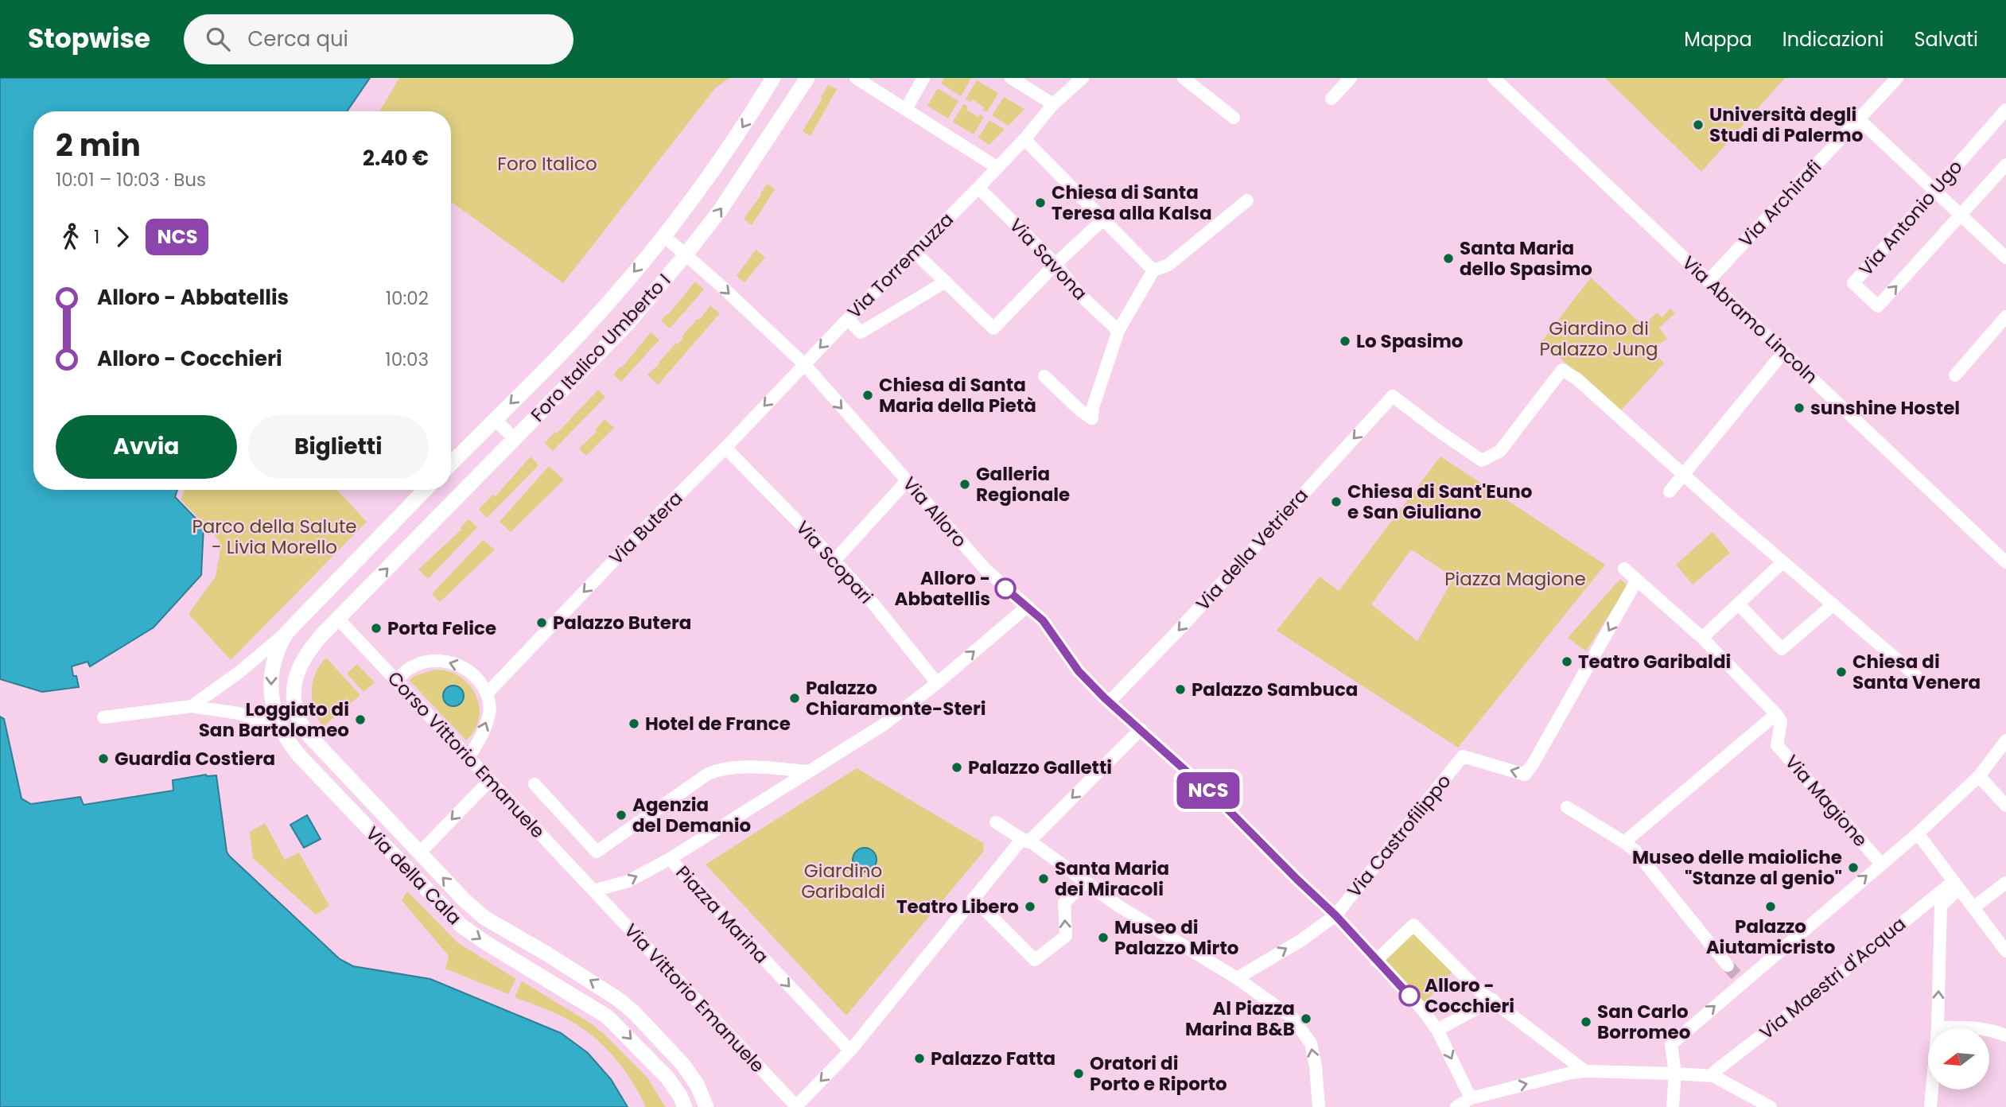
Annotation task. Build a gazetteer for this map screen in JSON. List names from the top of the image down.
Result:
{
  "streets": {
    "main road": ["Foro Italico Umberto I", "Via della Cala"],
    "street": [
      "Via Archirafi",
      "Via Antonio Ugo",
      "Via Savona",
      "Via Torremuzza",
      "Via Abramo Lincoln",
      "Via Alloro",
      "Via Butera",
      "Via della Vetriera",
      "Via Scopari",
      "Corso Vittorio Emanuele",
      "Via Magione",
      "Via Castrofilippo",
      "Piazza Marina",
      "Via Maestri d'Acqua",
      "Via Vittorio Emanuele"
    ]
  },
  "crossings": [
    ["Via Archirafi", "Via Abramo Lincoln"],
    ["Via Savona", "Via Torremuzza"],
    ["Via Torremuzza", "Via Alloro"],
    ["Via Torremuzza", "Via Butera"],
    ["Foro Italico Umberto I", "Via Alloro"],
    ["Foro Italico Umberto I", "Corso Vittorio Emanuele"],
    ["Foro Italico Umberto I", "Via della Cala"],
    ["Via Alloro", "Via Butera"],
    ["Via Alloro", "Via della Vetriera"],
    ["Via Alloro", "Via Castrofilippo"],
    ["Via Alloro", "Piazza Marina"],
    ["Via Butera", "Via Scopari"],
    ["Via Scopari", "Piazza Marina"],
    ["Corso Vittorio Emanuele", "Via della Cala"],
    ["Corso Vittorio Emanuele", "Via Vittorio Emanuele"]
  ],
  "one_way": ["Via Butera"],
  "parks": [
    "Foro Italico",
    "Giardino di Palazzo Jung",
    "Parco della Salute - Livia Morello",
    "Piazza Magione",
    "Giardino Garibaldi"
  ],
  "places": [
    "Università degli Studi di Palermo",
    "Chiesa di Santa Teresa alla Kalsa",
    "Santa Maria dello Spasimo",
    "Lo Spasimo",
    "Chiesa di Santa Maria della Pietà",
    "sunshine Hostel",
    "Galleria Regionale",
    "Chiesa di Sant'Euno e San Giuliano",
    "Alloro - Abbatellis",
    "Palazzo Butera",
    "Porta Felice",
    "Teatro Garibaldi",
    "Chiesa di Santa Venera",
    "Palazzo Sambuca",
    "Palazzo Chiaramonte-Steri",
    "Loggiato di San Bartolomeo",
    "Hotel de France",
    "Guardia Costiera",
    "Palazzo Galletti",
    "Agenzia del Demanio",
    "Museo delle maioliche \"Stanze al genio\"",
    "Santa Maria dei Miracoli",
    "Teatro Libero",
    "Palazzo Aiutamicristo",
    "Museo di Palazzo Mirto",
    "Alloro - Cocchieri",
    "Al Piazza Marina B&B",
    "San Carlo Borromeo",
    "Palazzo Fatta",
    "Oratori di Porto e Riporto"
  ],
  "lines": ["bus line NCS"],
  "north": "left",
  "page": {
    "header": "Stopwise",
    "search": "Cerca qui",
    "nav": ["Mappa", "Indicazioni", "Salvati"],
    "on_map": "NCS",
    "heading": ["2 min", "10:01 – 10:03 · Bus", "2.40 €"],
    "legs": ["1", "NCS"],
    "list": [
      {
        "name": "Alloro - Abbatellis",
        "value": "10:02"
      },
      {
        "name": "Alloro - Cocchieri",
        "value": "10:03"
      }
    ],
    "buttons": ["Avvia", "Biglietti"]
  }
}
